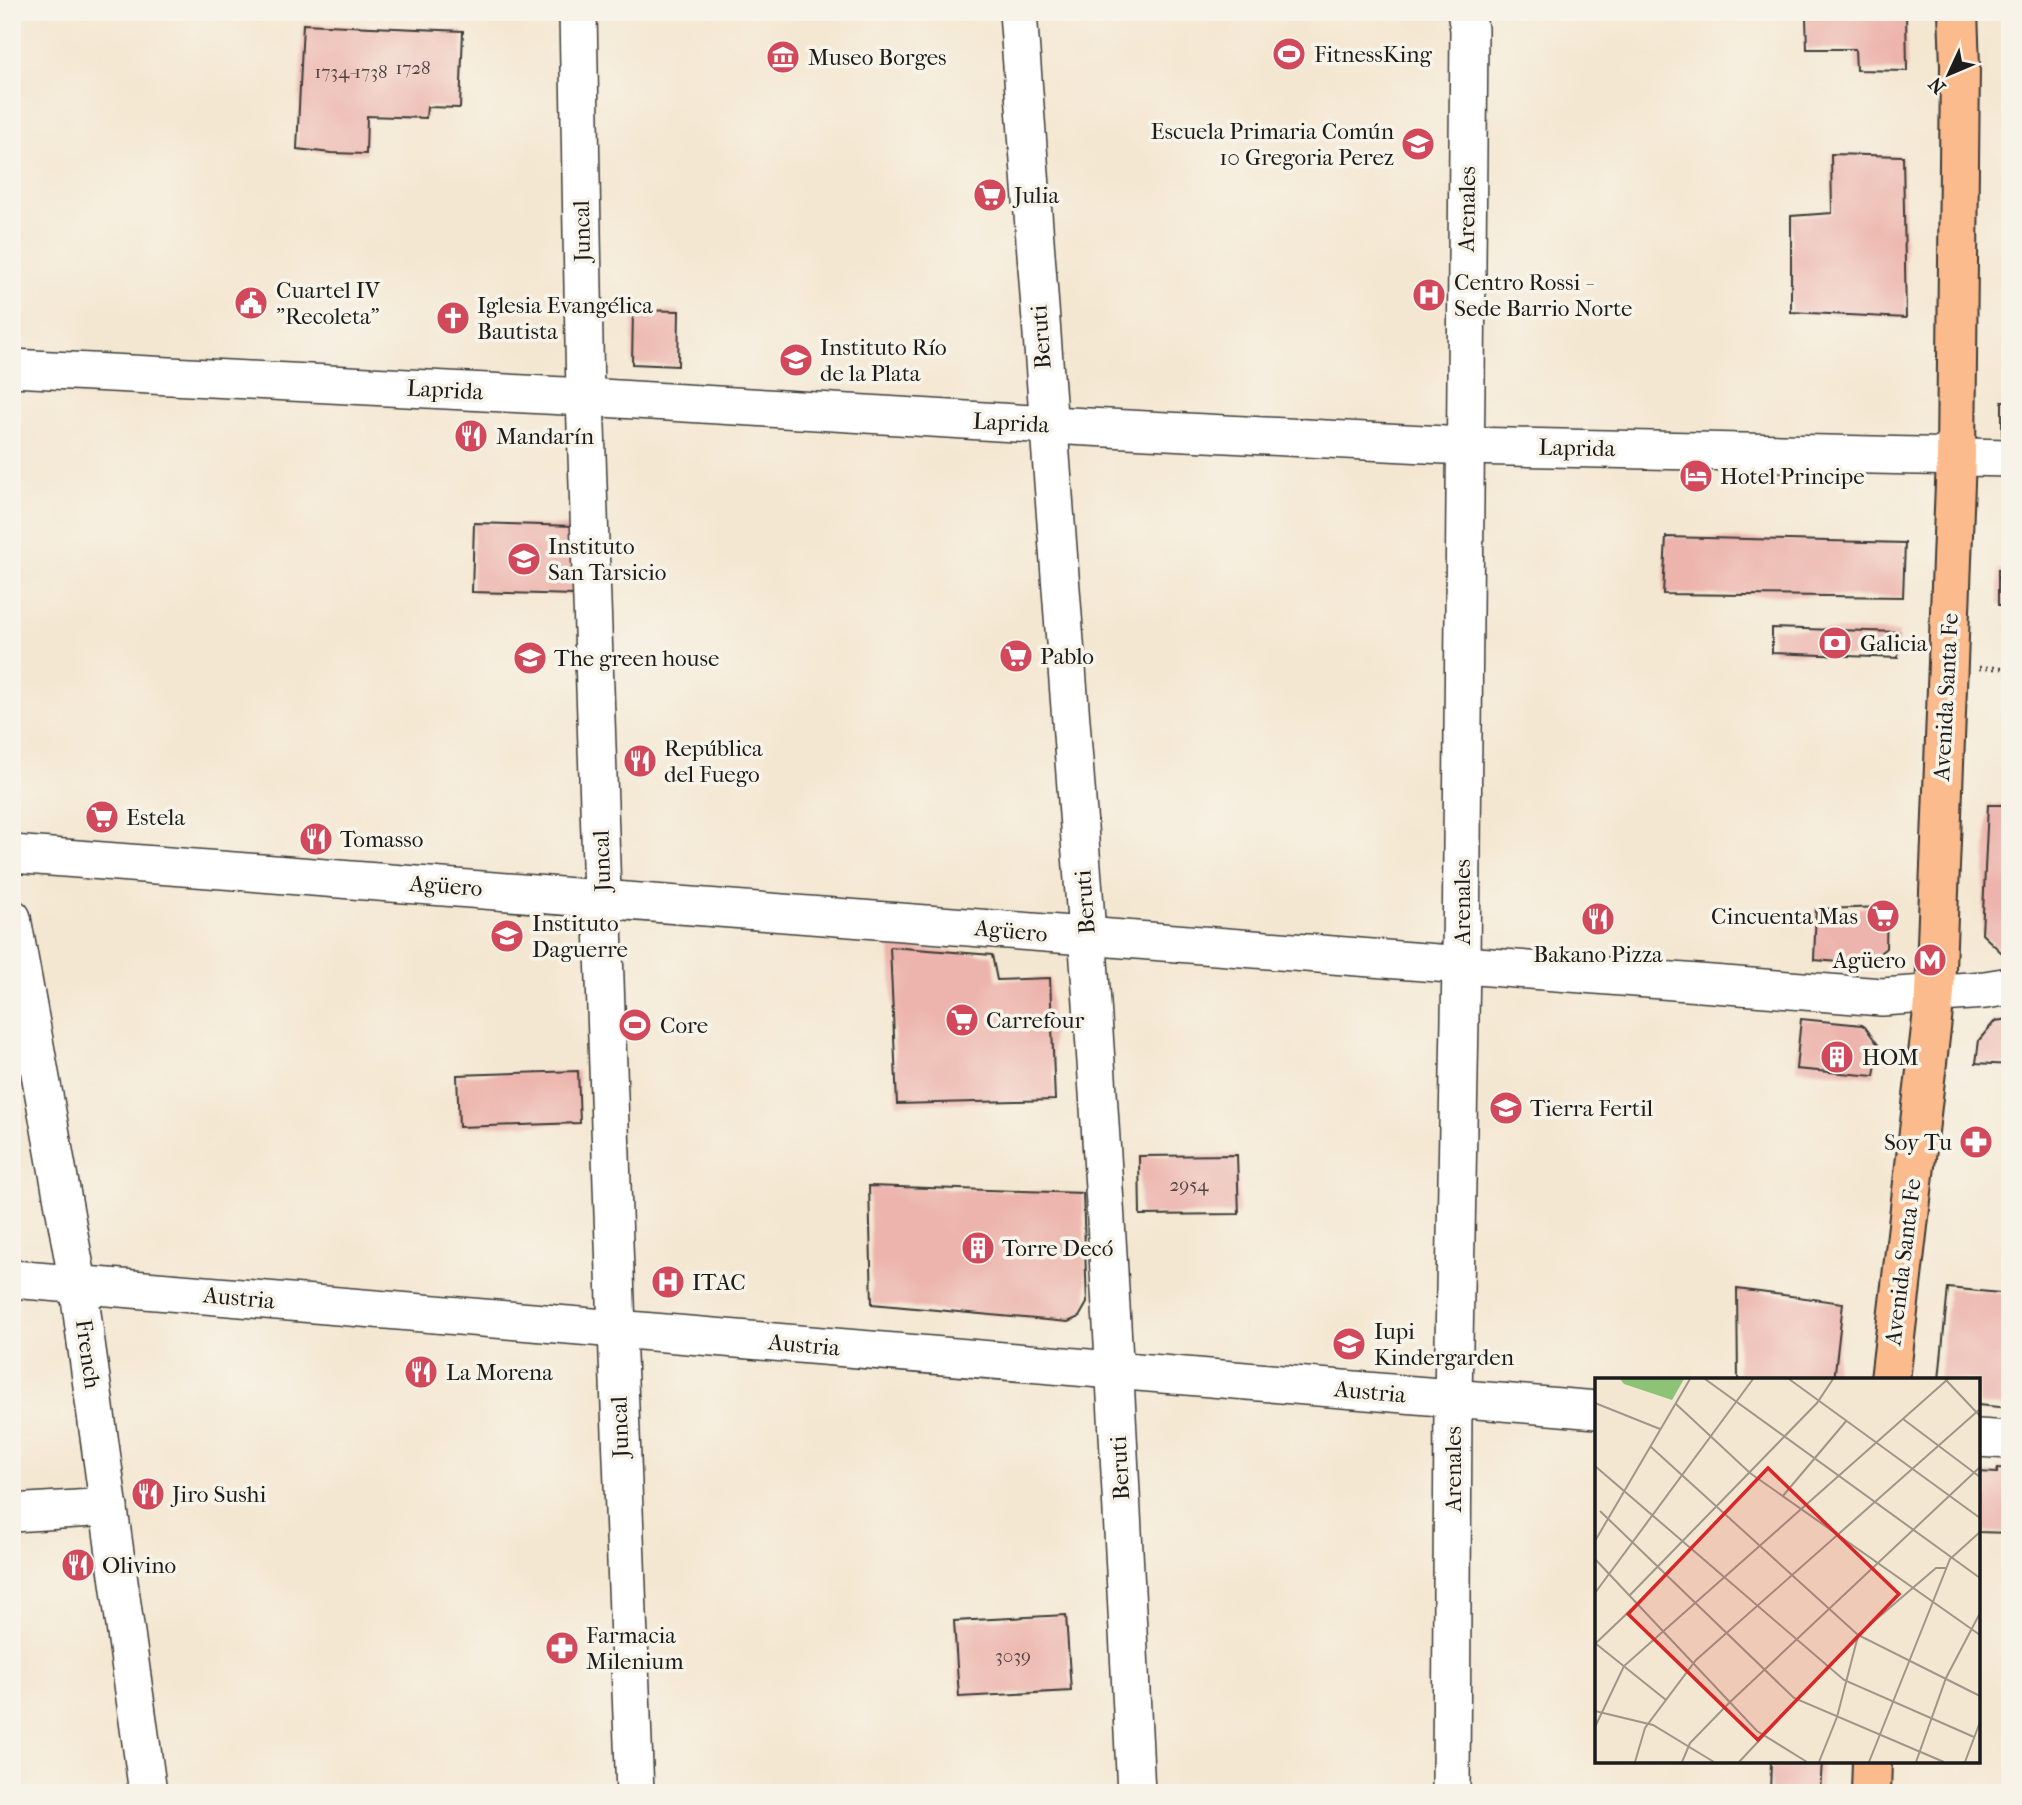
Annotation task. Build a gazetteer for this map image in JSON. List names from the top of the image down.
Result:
{
  "streets": {
    "main road": ["Avenida Santa Fe"],
    "street": [
      "Arenales",
      "Juncal",
      "Beruti",
      "Laprida",
      "Agüero",
      "Austria",
      "French"
    ]
  },
  "crossings": [
    ["Arenales", "Laprida"],
    ["Arenales", "Agüero"],
    ["Arenales", "Austria"],
    ["Juncal", "Laprida"],
    ["Juncal", "Agüero"],
    ["Juncal", "Austria"],
    ["Beruti", "Laprida"],
    ["Beruti", "Agüero"],
    ["Beruti", "Austria"],
    ["Laprida", "Avenida Santa Fe"],
    ["Avenida Santa Fe", "Agüero"],
    ["Austria", "French"]
  ],
  "places": {
    "sports": ["FitnessKing", "Core"],
    "museum": ["Museo Borges"],
    "school or university": [
      "Escuela Primaria Común 10 Gregoria Perez",
      "Instituto Río de la Plata",
      "Instituto San Tarsicio",
      "The green house",
      "Instituto Daguerre",
      "Tierra Fertil",
      "Iupi Kindergarden"
    ],
    "supermarket": [
      "Julia",
      "Pablo",
      "Estela",
      "Cincuenta Mas",
      "Carrefour"
    ],
    "hospital": ["Centro Rossi - Sede Barrio Norte", "ITAC"],
    "public building": ["Cuartel IV \"Recoleta\""],
    "church": ["Iglesia Evangélica Bautista"],
    "restaurant": [
      "Mandarín",
      "República del Fuego",
      "Tomasso",
      "Bakano Pizza",
      "La Morena",
      "Jiro Sushi",
      "Olivino"
    ],
    "hotel": ["Hotel Principe"],
    "bank": ["Galicia"],
    "metro station": ["Agüero"],
    "building": ["HOM", "Torre Decó"],
    "pharmacy": ["Soy Tu", "Farmacia Milenium"]
  },
  "house_numbers": [
    "1728",
    "1734-1738",
    "2954",
    "3039"
  ],
  "north": "bottom left"
}
